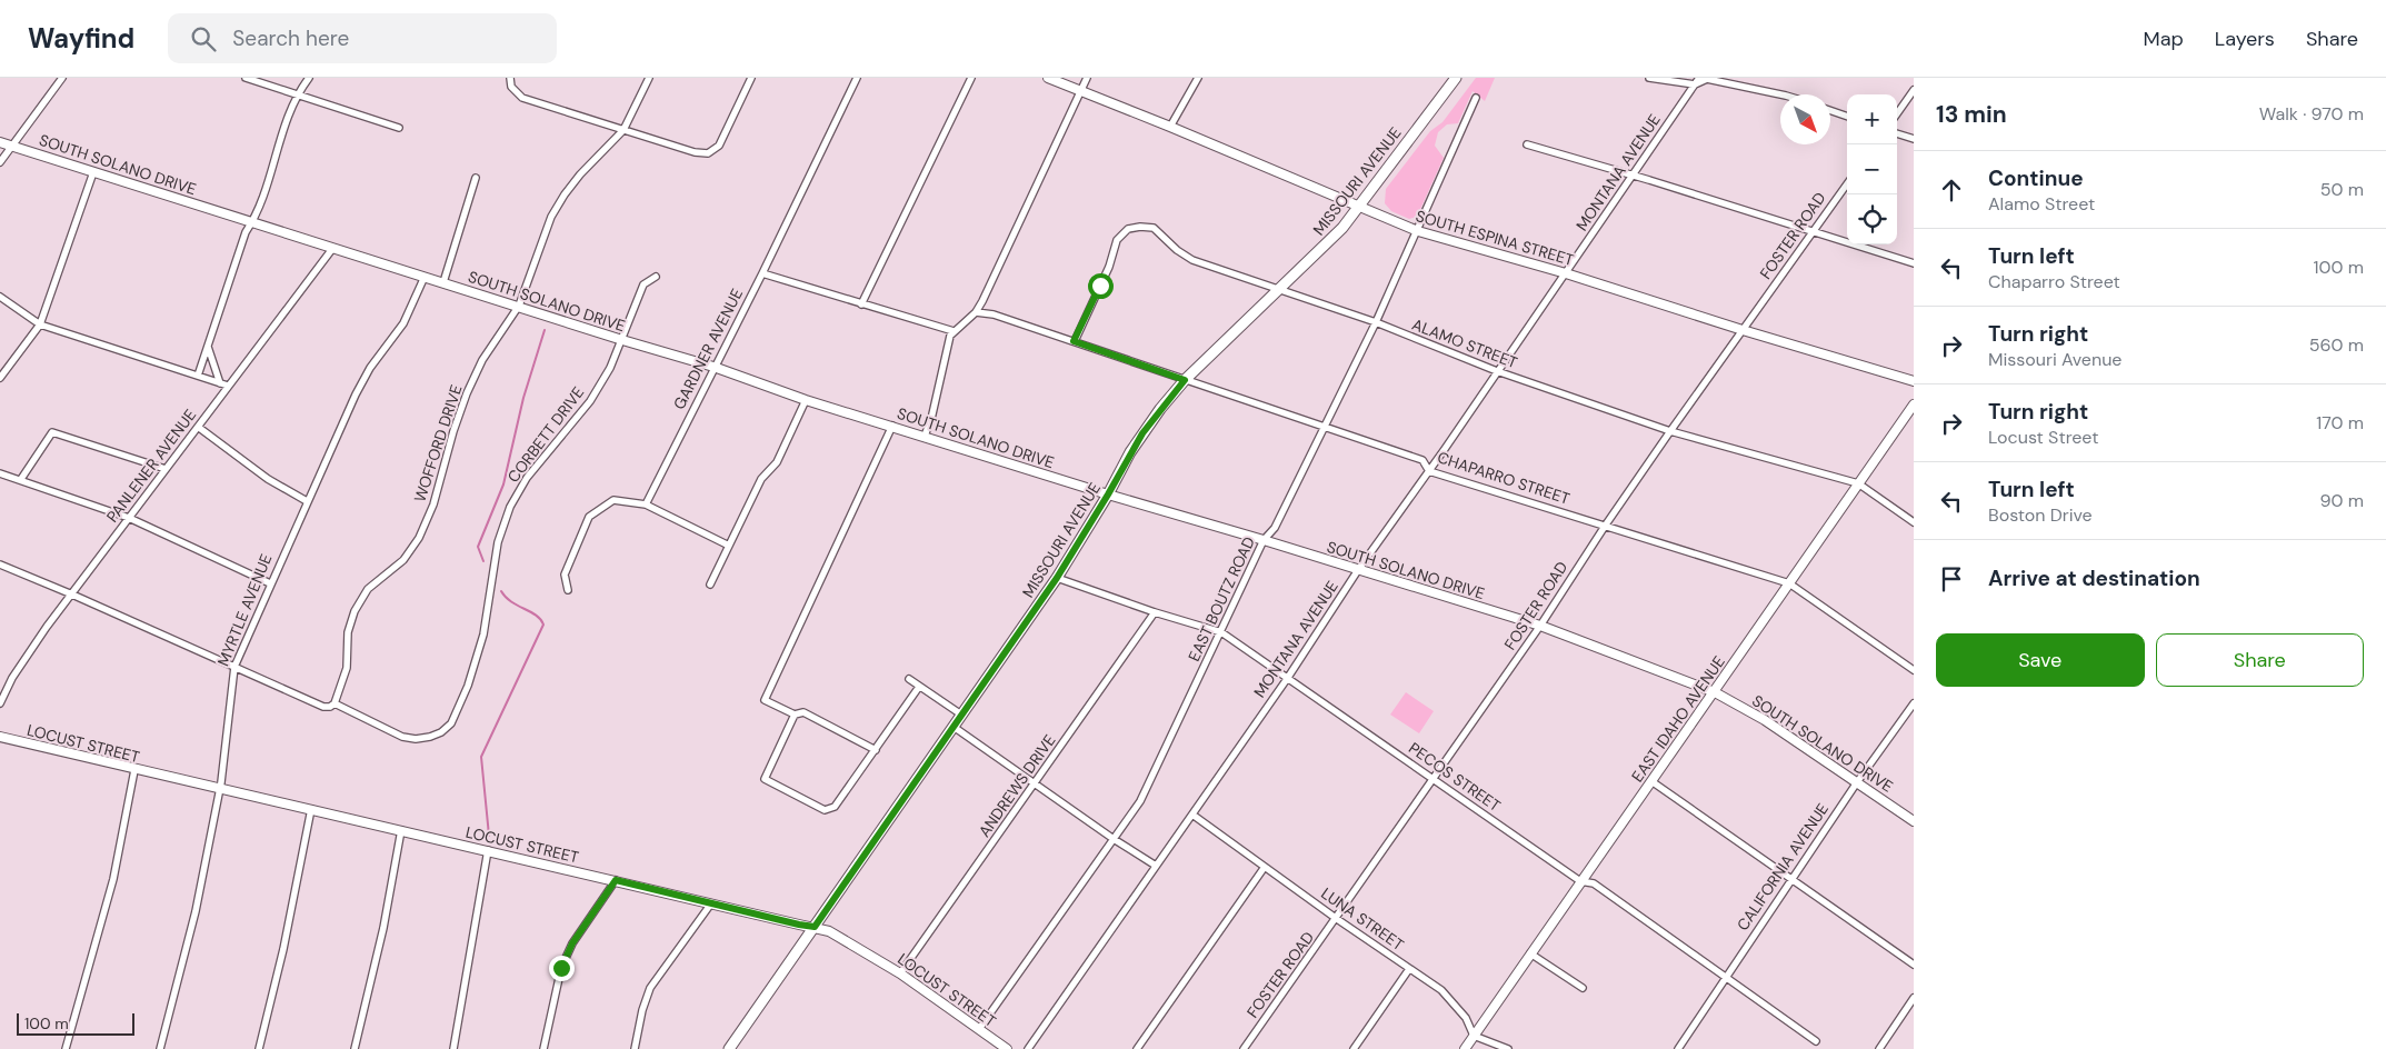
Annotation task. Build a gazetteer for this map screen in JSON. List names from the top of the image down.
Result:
{
  "streets": {
    "main road": ["MISSOURI AVENUE"],
    "street": [
      "SOUTH SOLANO DRIVE",
      "MONTANA AVENUE",
      "FOSTER ROAD",
      "SOUTH ESPINA STREET",
      "ALAMO STREET",
      "GARDNER AVENUE",
      "CORBETT DRIVE",
      "WOFFORD DRIVE",
      "PANLENER AVENUE",
      "CHAPARRO STREET",
      "EAST BOUTZ ROAD",
      "MYRTLE AVENUE",
      "EAST IDAHO AVENUE",
      "LOCUST STREET",
      "PECOS STREET",
      "ANDREWS DRIVE",
      "CALIFORNIA AVENUE",
      "LUNA STREET"
    ]
  },
  "crossings": [
    ["SOUTH SOLANO DRIVE", "MONTANA AVENUE"],
    ["SOUTH SOLANO DRIVE", "MISSOURI AVENUE"],
    ["SOUTH SOLANO DRIVE", "FOSTER ROAD"],
    ["SOUTH SOLANO DRIVE", "GARDNER AVENUE"],
    ["SOUTH SOLANO DRIVE", "CORBETT DRIVE"],
    ["SOUTH SOLANO DRIVE", "WOFFORD DRIVE"],
    ["SOUTH SOLANO DRIVE", "PANLENER AVENUE"],
    ["SOUTH SOLANO DRIVE", "EAST BOUTZ ROAD"],
    ["SOUTH SOLANO DRIVE", "MYRTLE AVENUE"],
    ["SOUTH SOLANO DRIVE", "EAST IDAHO AVENUE"],
    ["SOUTH SOLANO DRIVE", "CALIFORNIA AVENUE"],
    ["MONTANA AVENUE", "SOUTH ESPINA STREET"],
    ["MONTANA AVENUE", "ALAMO STREET"],
    ["MONTANA AVENUE", "CHAPARRO STREET"],
    ["MONTANA AVENUE", "PECOS STREET"],
    ["MONTANA AVENUE", "LUNA STREET"],
    ["MISSOURI AVENUE", "SOUTH ESPINA STREET"],
    ["MISSOURI AVENUE", "ALAMO STREET"],
    ["MISSOURI AVENUE", "CHAPARRO STREET"],
    ["MISSOURI AVENUE", "LOCUST STREET"],
    ["MISSOURI AVENUE", "PECOS STREET"],
    ["FOSTER ROAD", "SOUTH ESPINA STREET"],
    ["FOSTER ROAD", "ALAMO STREET"],
    ["FOSTER ROAD", "CHAPARRO STREET"],
    ["FOSTER ROAD", "PECOS STREET"],
    ["FOSTER ROAD", "LUNA STREET"],
    ["SOUTH ESPINA STREET", "EAST BOUTZ ROAD"],
    ["ALAMO STREET", "CHAPARRO STREET"],
    ["ALAMO STREET", "EAST BOUTZ ROAD"],
    ["ALAMO STREET", "EAST IDAHO AVENUE"],
    ["CORBETT DRIVE", "WOFFORD DRIVE"],
    ["CHAPARRO STREET", "EAST BOUTZ ROAD"],
    ["CHAPARRO STREET", "EAST IDAHO AVENUE"],
    ["EAST BOUTZ ROAD", "LOCUST STREET"],
    ["EAST BOUTZ ROAD", "PECOS STREET"],
    ["MYRTLE AVENUE", "LOCUST STREET"],
    ["EAST IDAHO AVENUE", "PECOS STREET"],
    ["EAST IDAHO AVENUE", "LUNA STREET"],
    ["LOCUST STREET", "ANDREWS DRIVE"],
    ["PECOS STREET", "ANDREWS DRIVE"],
    ["PECOS STREET", "CALIFORNIA AVENUE"]
  ],
  "scale_bar": "100 m",
  "north": "bottom right",
  "page": {
    "header": "Wayfind",
    "search": "Search here",
    "nav": ["Map", "Layers", "Share"],
    "heading": ["13 min", "Walk · 970 m"],
    "map_buttons": ["+", "−"],
    "list": [
      ["Continue", "Alamo Street", "50 m"],
      ["Turn left", "Chaparro Street", "100 m"],
      ["Turn right", "Missouri Avenue", "560 m"],
      ["Turn right", "Locust Street", "170 m"],
      ["Turn left", "Boston Drive", "90 m"],
      "Arrive at destination"
    ],
    "buttons": ["Save", "Share"],
    "scale": "100 m"
  }
}
